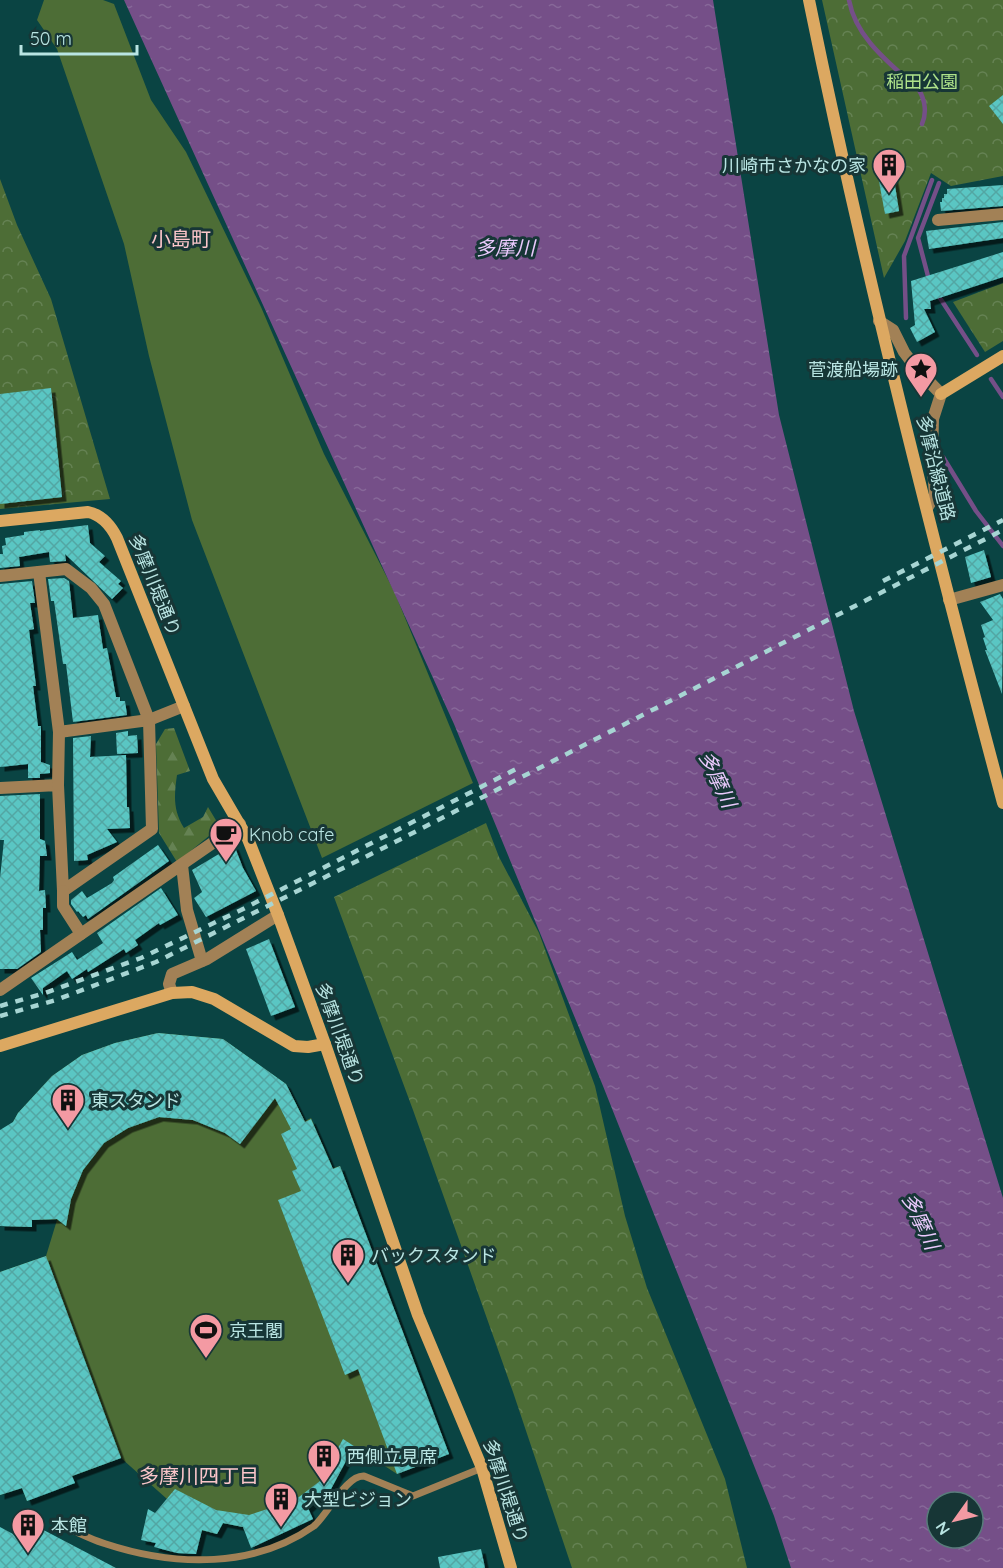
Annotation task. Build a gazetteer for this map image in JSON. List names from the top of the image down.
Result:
{
  "streets": {
    "street": ["多摩沿線道路", "多摩川堤通り"]
  },
  "districts": ["小島町", "多摩川四丁目"],
  "water": ["多摩川"],
  "parks": ["稲田公園"],
  "places": {
    "building": [
      "川崎市さかなの家",
      "東スタンド",
      "バックスタンド",
      "西側立見席",
      "大型ビジョン",
      "本館"
    ],
    "place": ["菅渡船場跡"],
    "cafe": ["Knob cafe"],
    "sports": ["京王閣"]
  },
  "scale_bar": "50 m",
  "north": "bottom left"
}
